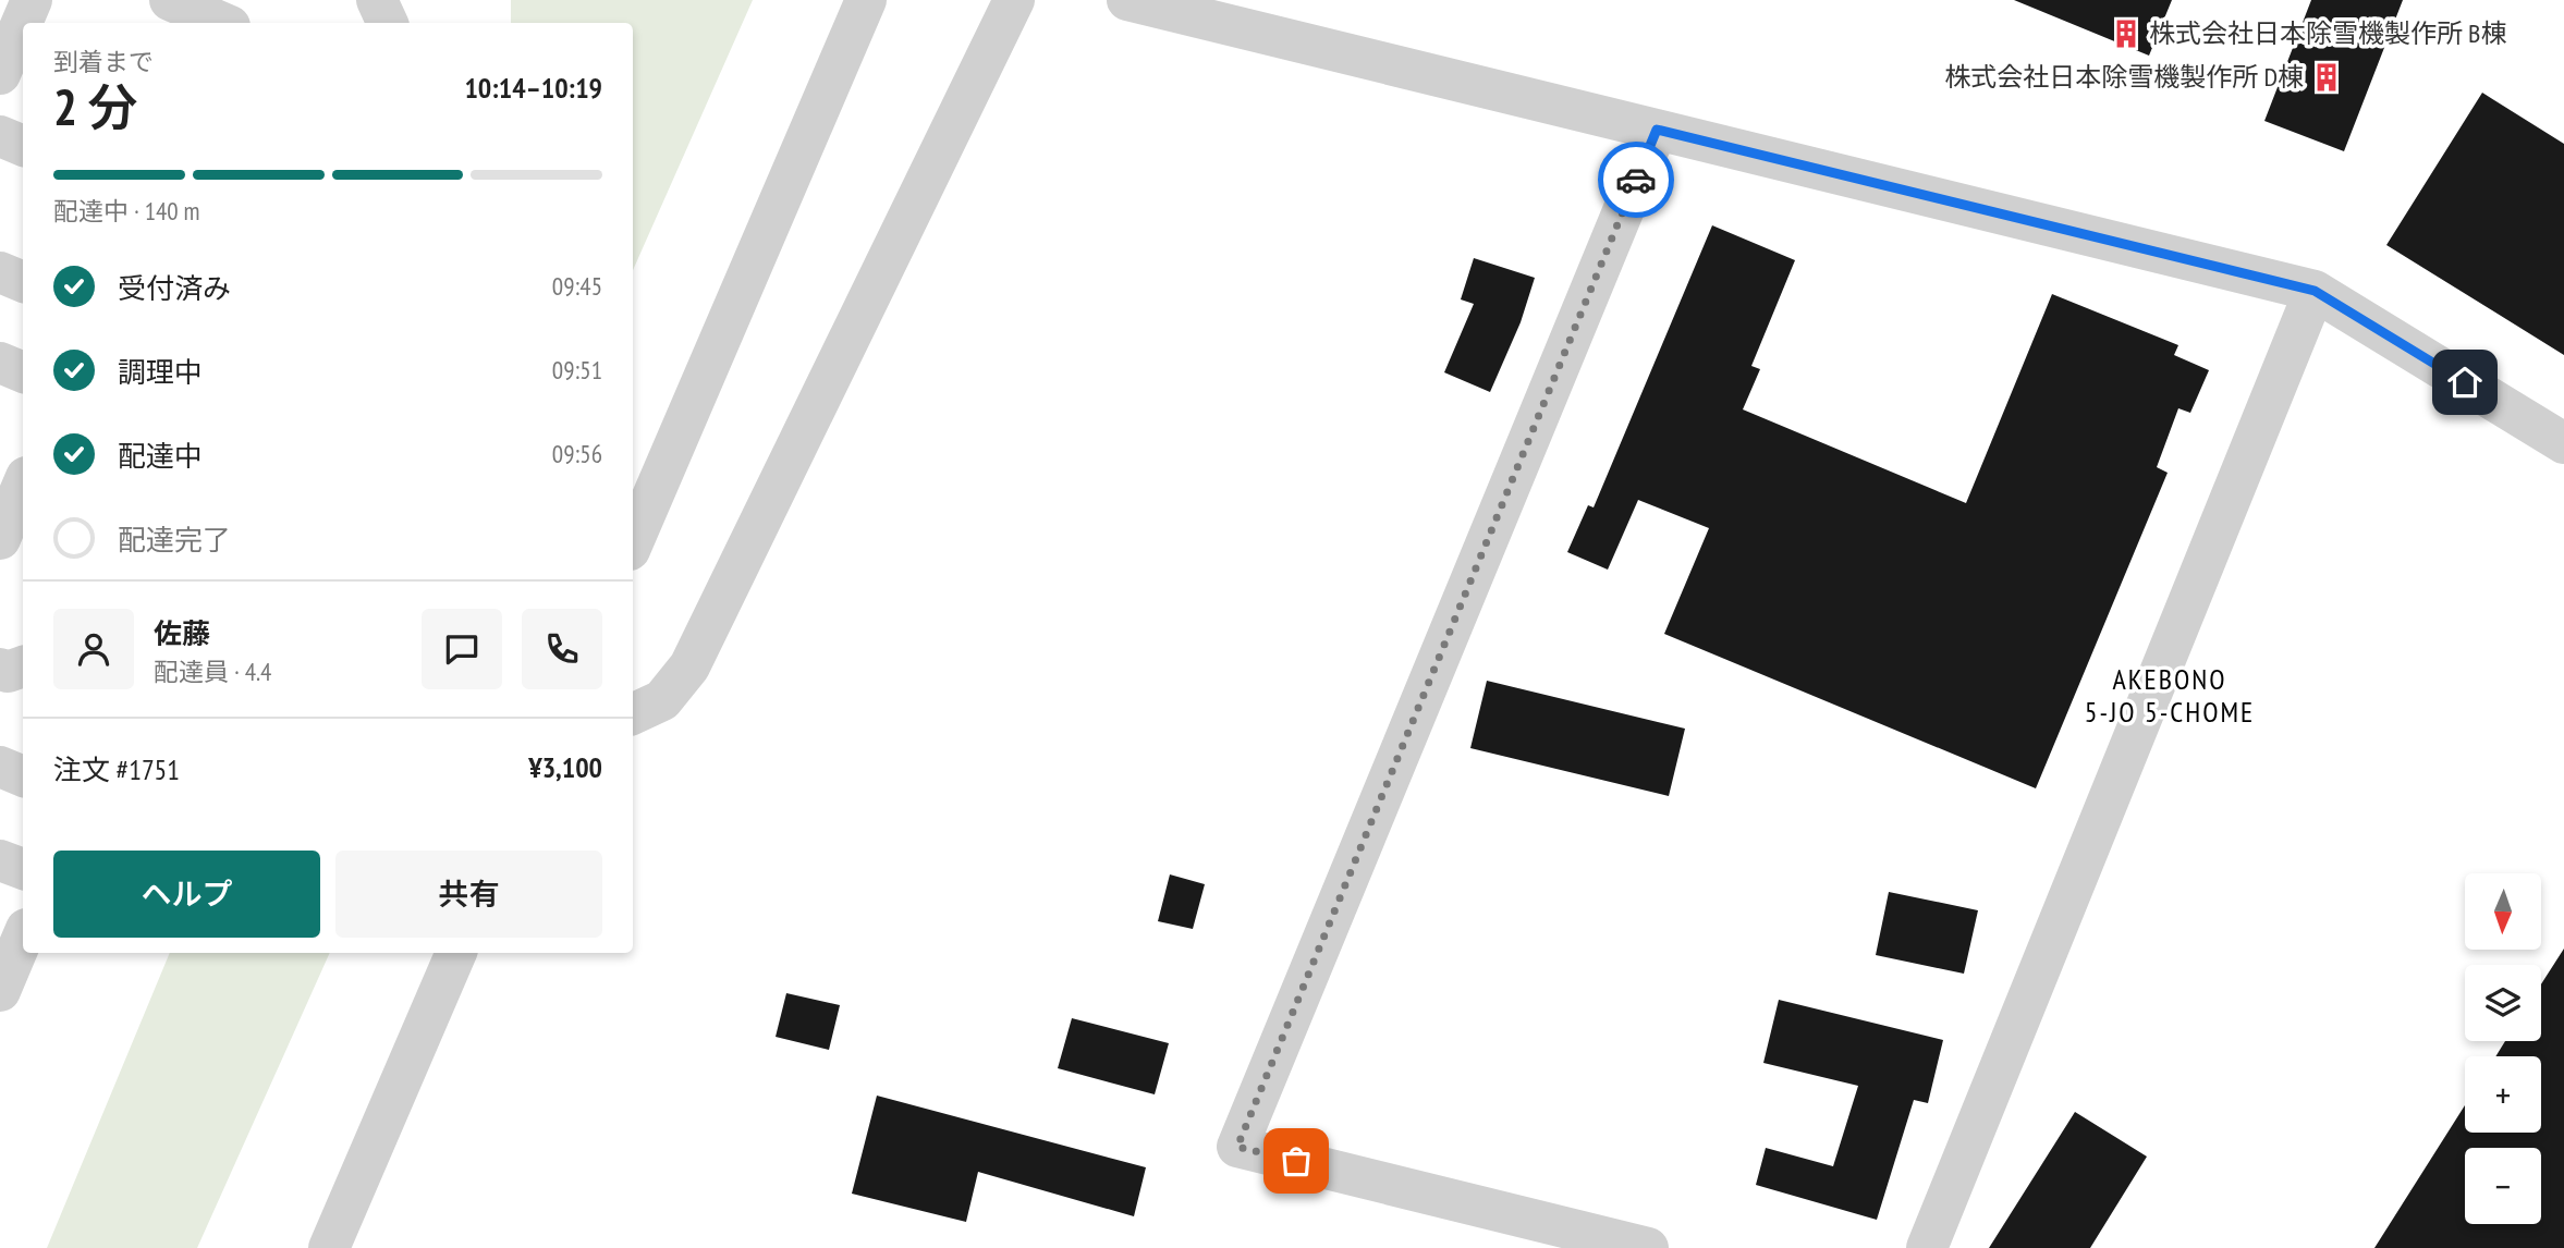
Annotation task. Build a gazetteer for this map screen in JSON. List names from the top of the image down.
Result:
{
  "districts": ["AKEBONO 5-JO 5-CHOME"],
  "places": {
    "building": ["株式会社日本除雪機製作所 B棟", "株式会社日本除雪機製作所 D棟"]
  },
  "north": "bottom",
  "page": {
    "heading": ["2 分", "到着まで", "10:14–10:19"],
    "panel": [
      "佐藤",
      "配達員 · 4.4",
      "注文 #1751",
      "¥3,100"
    ],
    "bar": "配達中 · 140 m",
    "list": [
      ["受付済み", "09:45"],
      ["調理中", "09:51"],
      ["配達中", "09:56"],
      "配達完了"
    ],
    "buttons": ["ヘルプ", "共有"],
    "map_buttons": ["+", "−"]
  }
}
